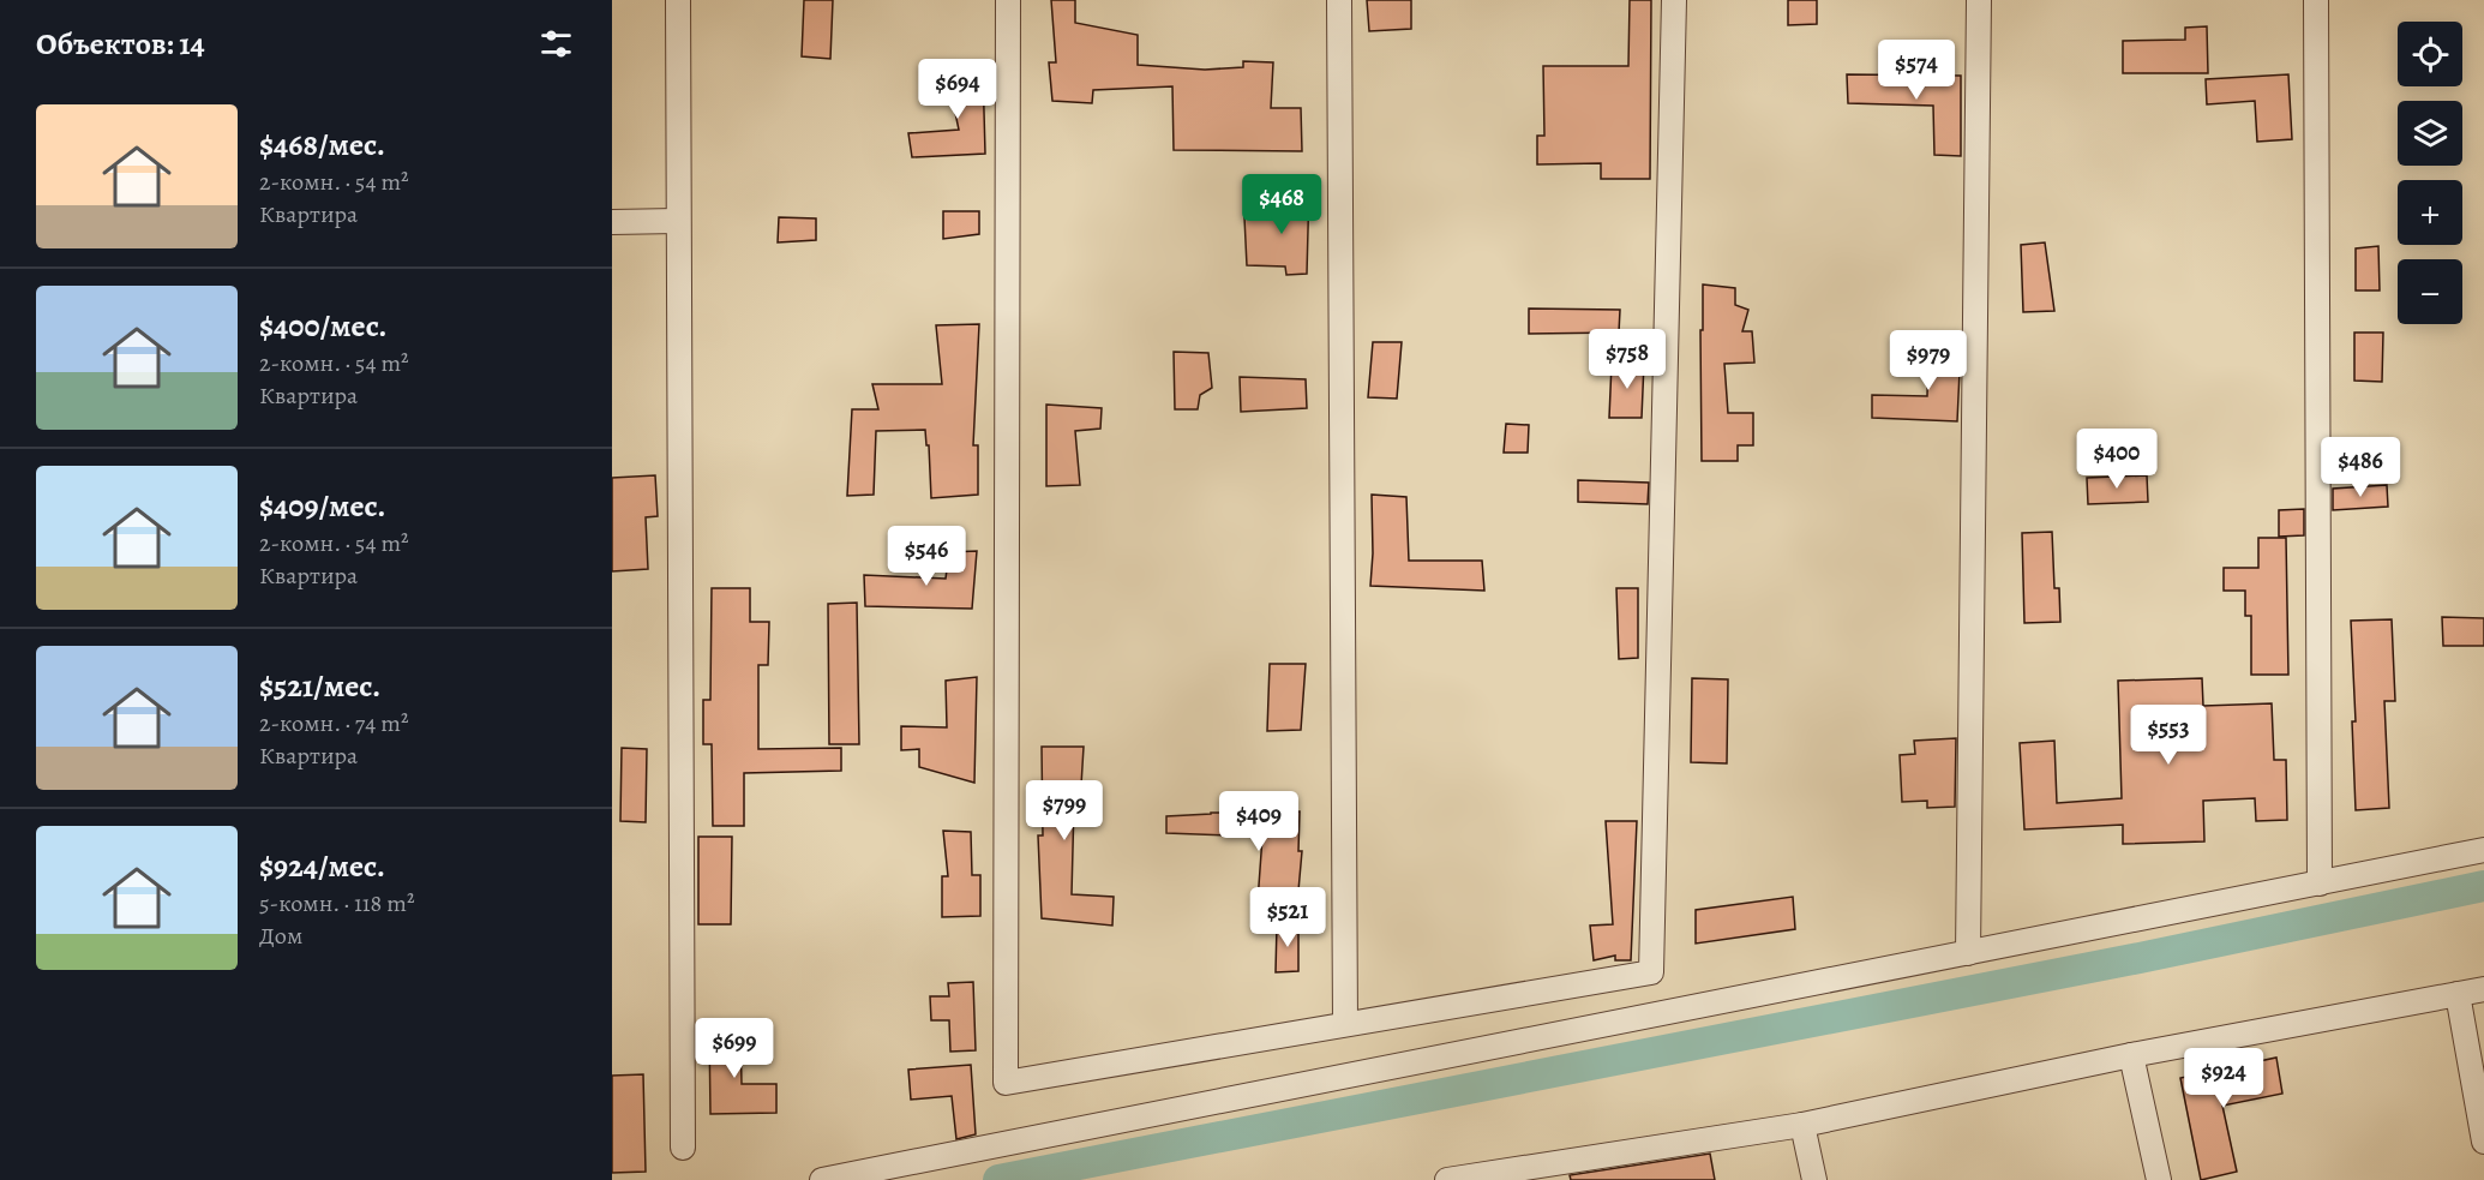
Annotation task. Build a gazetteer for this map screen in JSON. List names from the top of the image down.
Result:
{
  "page": {
    "heading": "Объектов: 14",
    "map_buttons": ["+", "−"],
    "price": [
      "$574",
      "$694",
      "$468",
      "$758",
      "$979",
      "$400",
      "$486",
      "$546",
      "$553",
      "$799",
      "$409",
      "$521",
      "$699",
      "$924"
    ],
    "list": [
      {
        "name": "$468/мес.",
        "note": "2-комн. · 54 m² · Квартира"
      },
      {
        "name": "$400/мес.",
        "note": "2-комн. · 54 m² · Квартира"
      },
      {
        "name": "$409/мес.",
        "note": "2-комн. · 54 m² · Квартира"
      },
      {
        "name": "$521/мес.",
        "note": "2-комн. · 74 m² · Квартира"
      },
      {
        "name": "$924/мес.",
        "note": "5-комн. · 118 m² · Дом"
      }
    ]
  }
}
